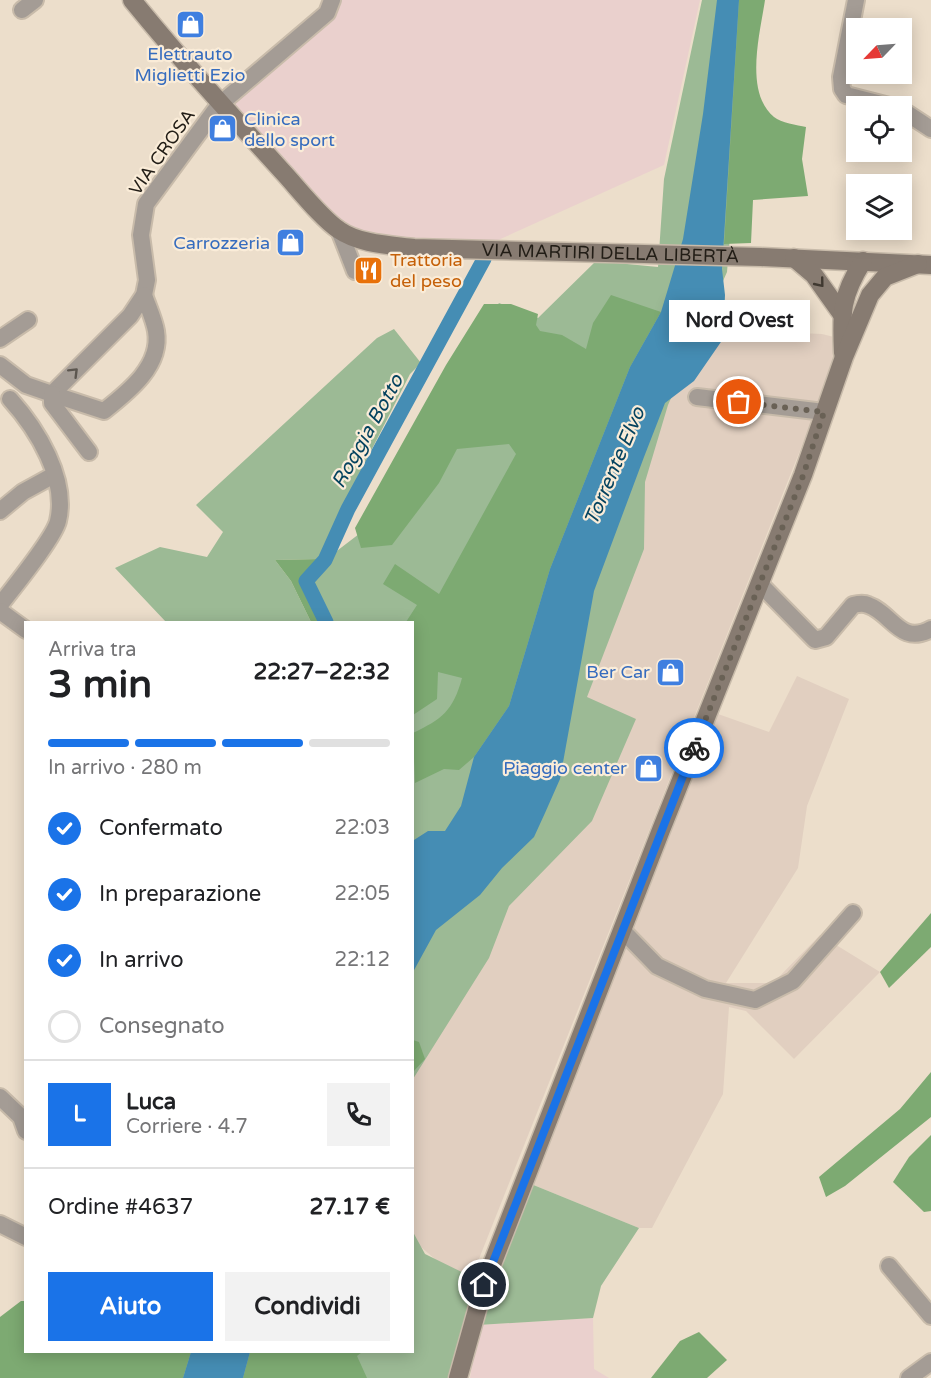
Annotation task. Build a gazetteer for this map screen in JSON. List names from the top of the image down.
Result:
{
  "streets": {
    "street": ["VIA CROSA", "VIA MARTIRI DELLA LIBERTÀ"]
  },
  "crossings": [
    ["VIA CROSA", "VIA MARTIRI DELLA LIBERTÀ"]
  ],
  "water": ["Roggia Botto", "Torrente Elvo"],
  "places": {
    "shop": [
      "Elettrauto Miglietti Ezio",
      "Clinica dello sport",
      "Carrozzeria",
      "Ber Car",
      "Piaggio center"
    ],
    "restaurant": ["Trattoria del peso"],
    "other": ["Nord Ovest"]
  },
  "north": "bottom left",
  "page": {
    "bubble": "Nord Ovest",
    "heading": ["3 min", "Arriva tra", "22:27–22:32"],
    "panel": [
      "Luca",
      "Corriere · 4.7",
      "Ordine #4637",
      "27.17 €"
    ],
    "bar": "In arrivo · 280 m",
    "list": [
      ["Confermato", "22:03"],
      ["In preparazione", "22:05"],
      ["In arrivo", "22:12"],
      "Consegnato"
    ],
    "round": "L",
    "buttons": ["Aiuto", "Condividi"]
  }
}
